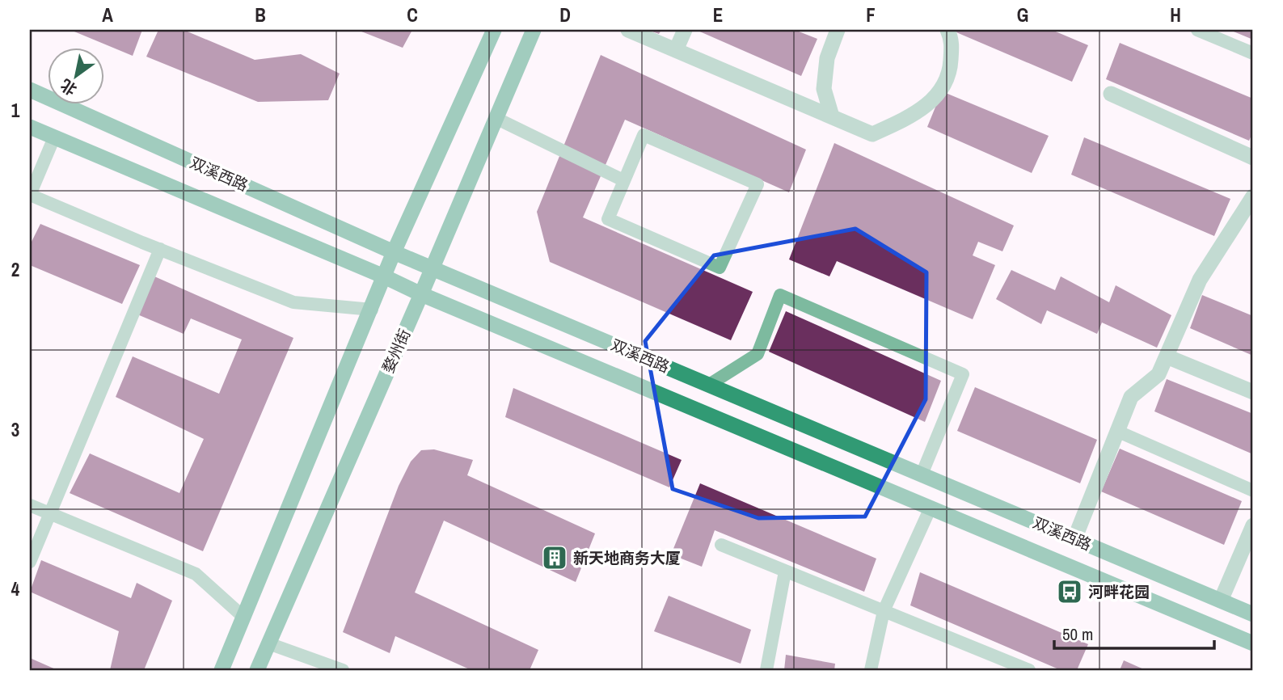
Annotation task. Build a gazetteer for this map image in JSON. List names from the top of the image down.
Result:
{
  "streets": {
    "main road": ["双溪西路", "婺州街"]
  },
  "crossings": [
    ["双溪西路", "婺州街"]
  ],
  "places": {
    "building": ["新天地商务大厦"],
    "bus stop": ["河畔花园"]
  },
  "scale_bar": "50 m",
  "north": "bottom left",
  "grid": {
    "columns": [
      "A",
      "B",
      "C",
      "D",
      "E",
      "F",
      "G",
      "H"
    ],
    "rows": [
      "1",
      "2",
      "3",
      "4"
    ]
  }
}
